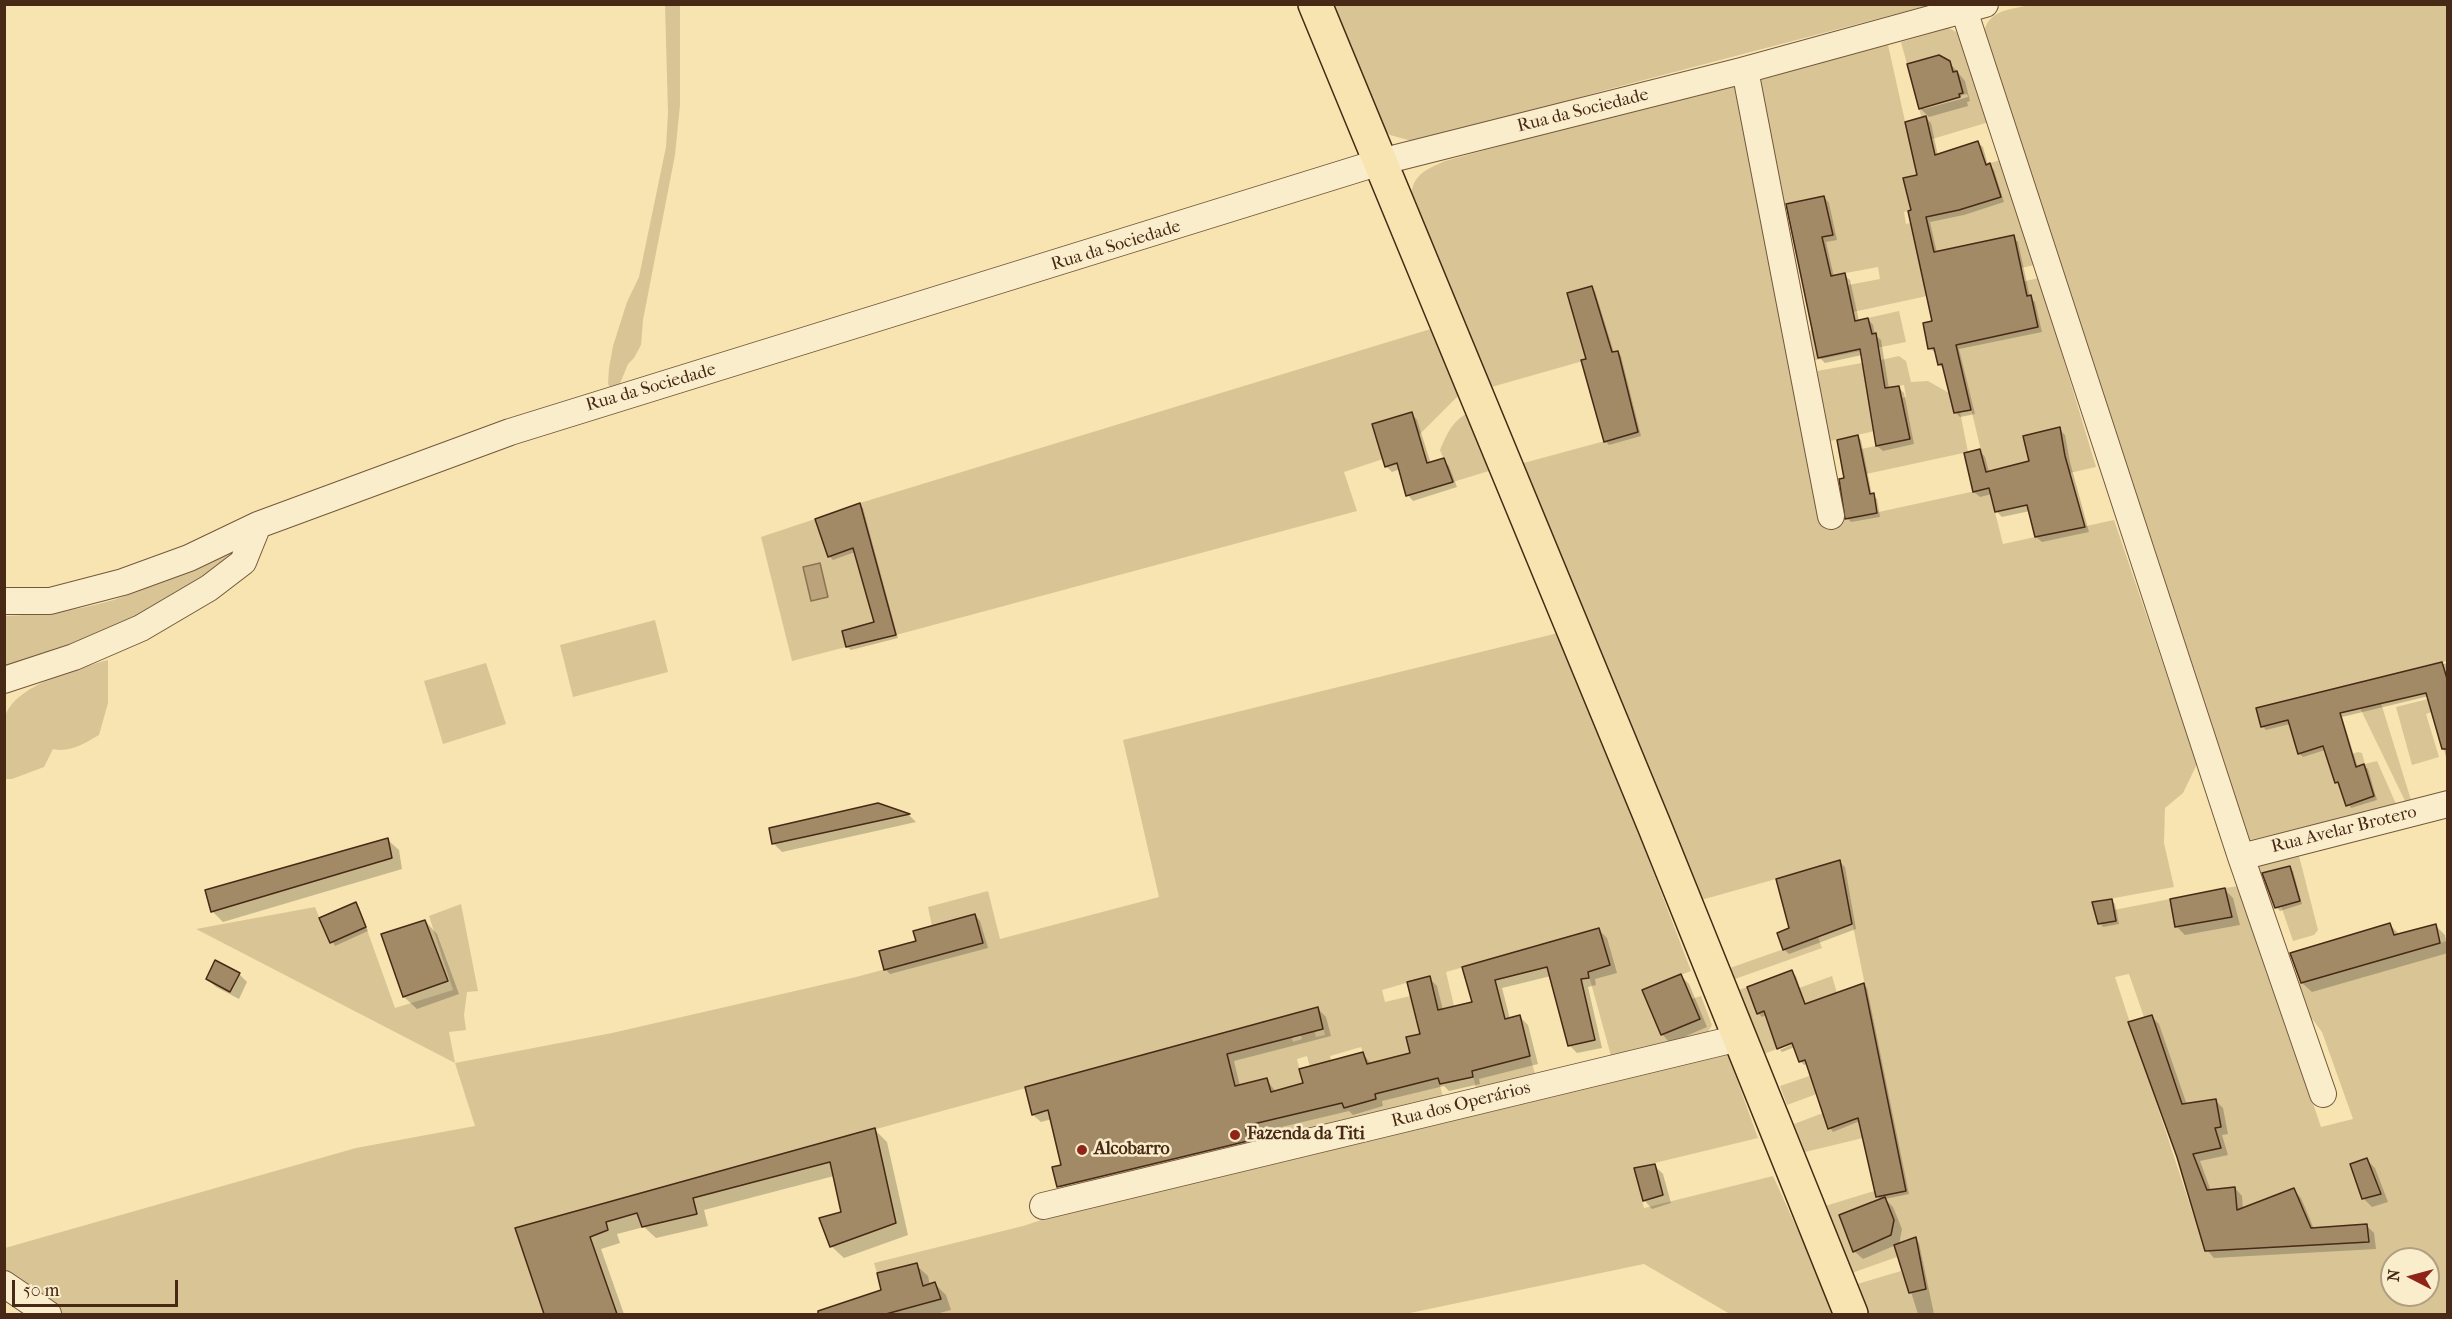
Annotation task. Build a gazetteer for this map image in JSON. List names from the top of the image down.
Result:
{
  "streets": {
    "street": ["Rua da Sociedade", "Rua Avelar Brotero", "Rua dos Operários"]
  },
  "places": ["Fazenda da Titi", "Alcobarro"],
  "scale_bar": "50 m",
  "north": "left"
}
